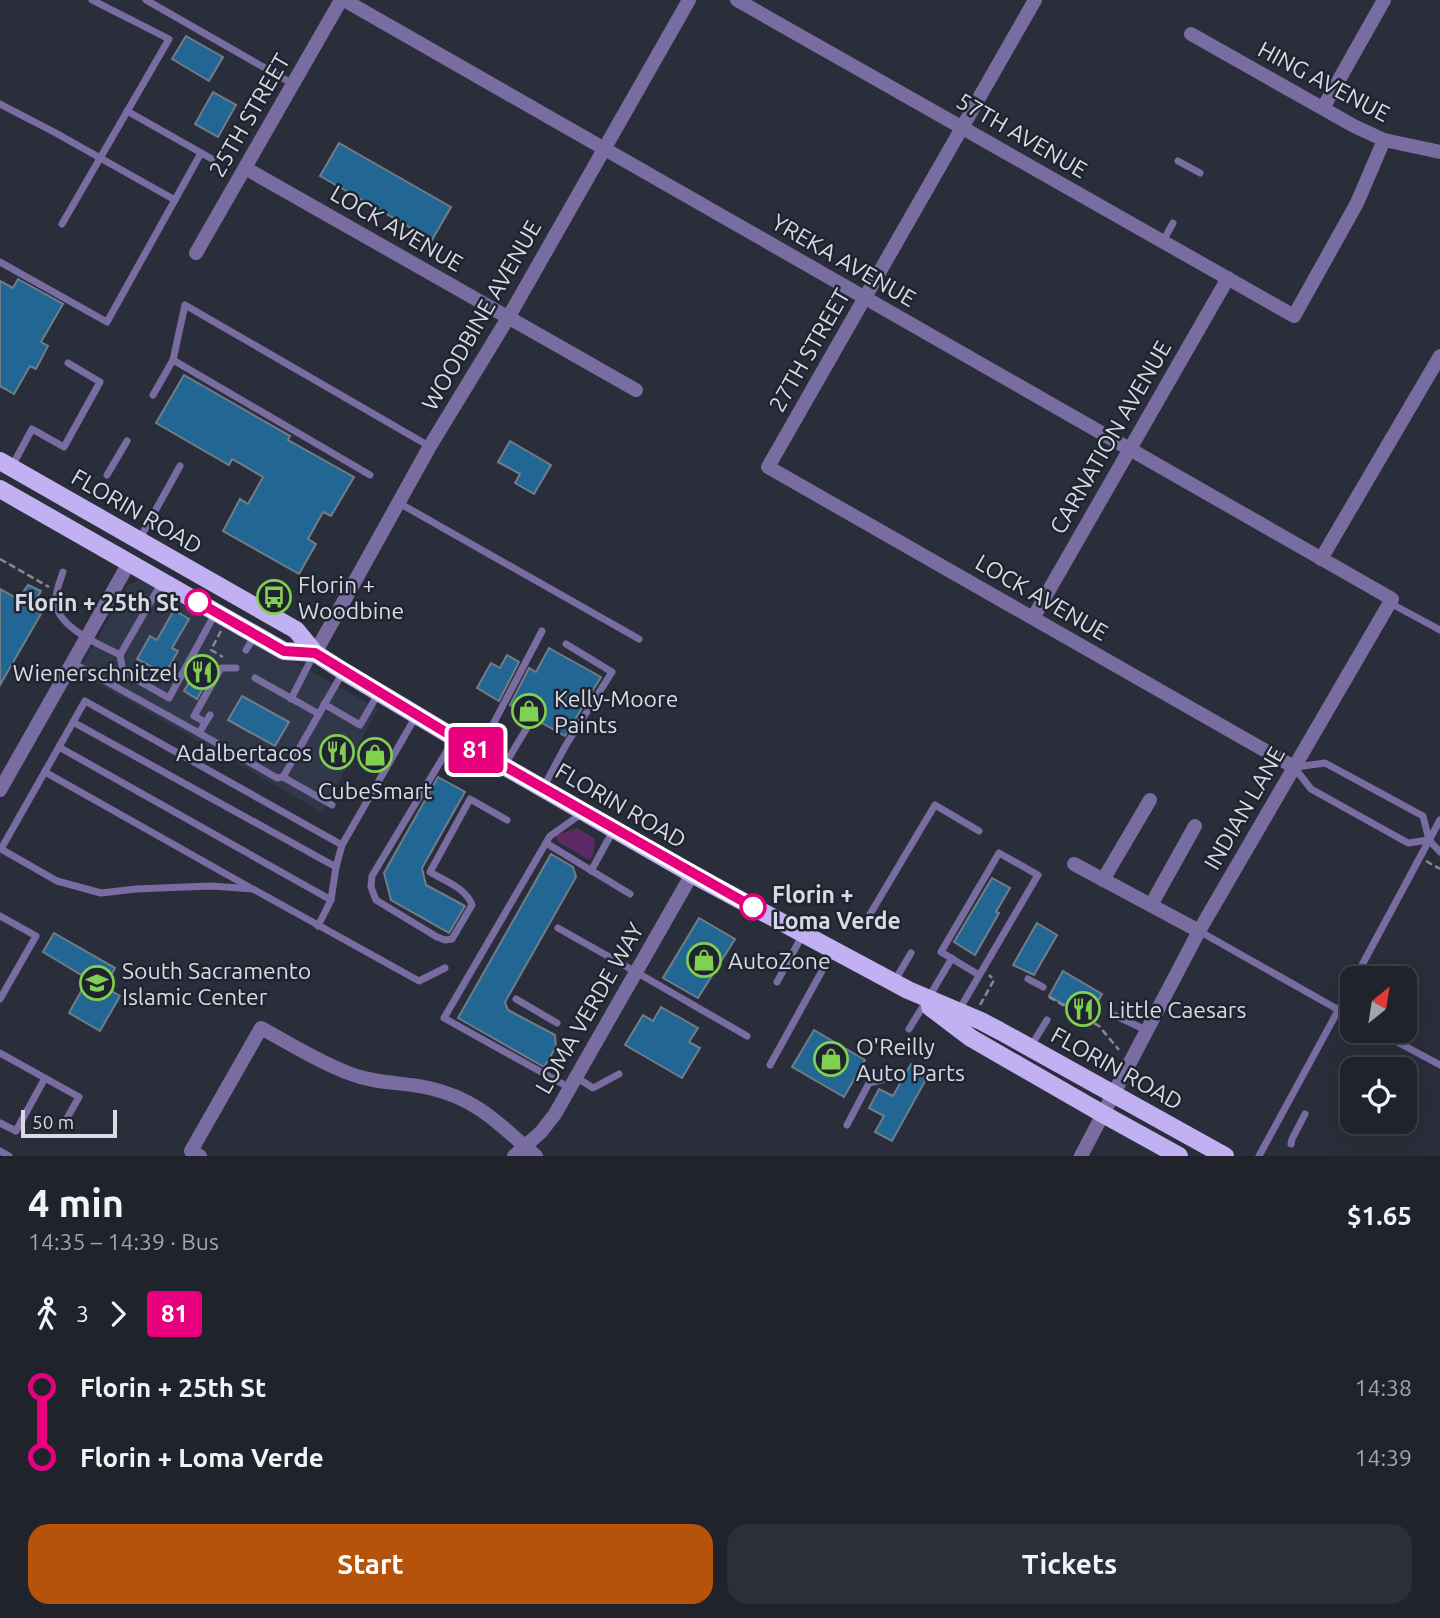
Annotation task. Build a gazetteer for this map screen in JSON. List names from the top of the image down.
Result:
{
  "streets": {
    "main road": ["FLORIN ROAD"],
    "street": [
      "HING AVENUE",
      "25TH STREET",
      "57TH AVENUE",
      "LOCK AVENUE",
      "YREKA AVENUE",
      "WOODBINE AVENUE",
      "27TH STREET",
      "CARNATION AVENUE",
      "INDIAN LANE",
      "LOMA VERDE WAY"
    ]
  },
  "crossings": [
    ["HING AVENUE", "57TH AVENUE"],
    ["25TH STREET", "LOCK AVENUE"],
    ["25TH STREET", "YREKA AVENUE"],
    ["57TH AVENUE", "27TH STREET"],
    ["57TH AVENUE", "CARNATION AVENUE"],
    ["LOCK AVENUE", "WOODBINE AVENUE"],
    ["LOCK AVENUE", "27TH STREET"],
    ["LOCK AVENUE", "CARNATION AVENUE"],
    ["LOCK AVENUE", "INDIAN LANE"],
    ["YREKA AVENUE", "WOODBINE AVENUE"],
    ["YREKA AVENUE", "27TH STREET"],
    ["YREKA AVENUE", "CARNATION AVENUE"],
    ["WOODBINE AVENUE", "FLORIN ROAD"],
    ["FLORIN ROAD", "INDIAN LANE"],
    ["FLORIN ROAD", "LOMA VERDE WAY"]
  ],
  "places": {
    "bus stop": ["Florin + Woodbine"],
    "other": ["Florin + 25th St", "Florin + Loma Verde"],
    "restaurant": ["Wienerschnitzel", "Adalbertacos", "Little Caesars"],
    "shop": [
      "Kelly-Moore Paints",
      "CubeSmart",
      "AutoZone",
      "O'Reilly Auto Parts"
    ],
    "school or university": ["South Sacramento Islamic Center"]
  },
  "lines": ["bus line 81"],
  "scale_bar": "50 m",
  "north": "top right",
  "page": {
    "on_map": "81",
    "scale": "50 m",
    "heading": ["4 min", "14:35 – 14:39 · Bus", "$1.65"],
    "legs": ["3", "81"],
    "list": [
      {
        "name": "Florin + 25th St",
        "value": "14:38"
      },
      {
        "name": "Florin + Loma Verde",
        "value": "14:39"
      }
    ],
    "buttons": ["Start", "Tickets"]
  }
}
